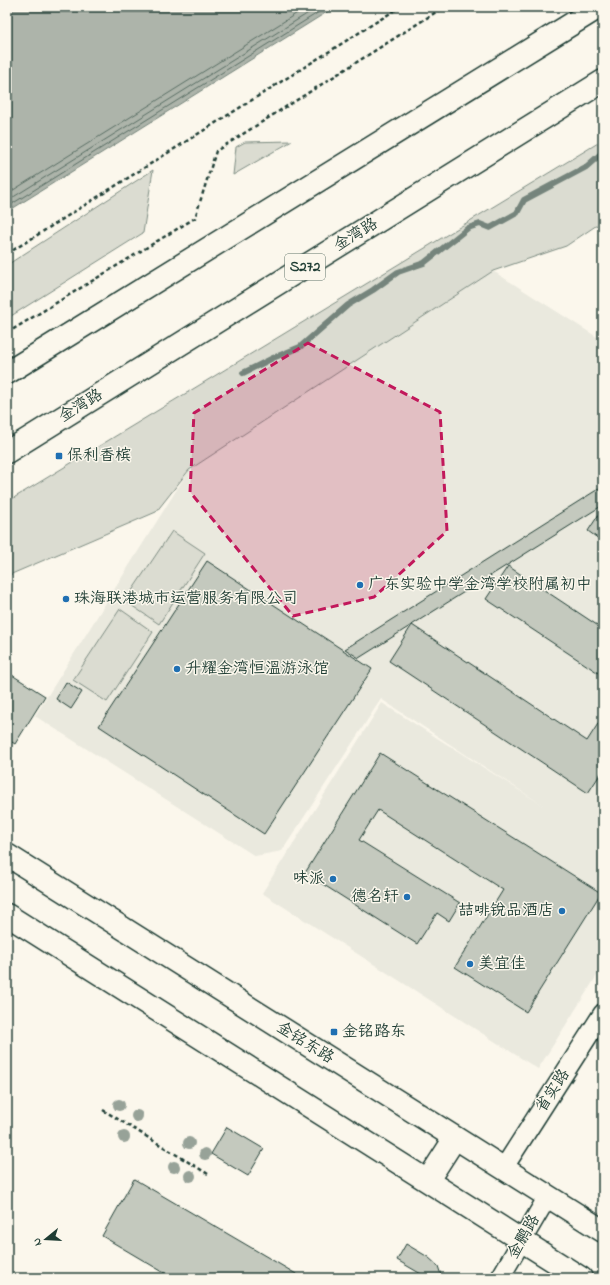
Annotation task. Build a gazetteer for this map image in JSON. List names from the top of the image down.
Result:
{
  "streets": {
    "main road": ["金湾路", "S272", "金铭东路"],
    "street": ["省实路", "金鹏路"]
  },
  "crossings": [
    ["金铭东路", "省实路"],
    ["金铭东路", "金鹏路"]
  ],
  "places": {
    "transit": ["保利香槟", "金铭路东"],
    "other": [
      "广东实验中学金湾学校附属初中",
      "珠海联港城市运营服务有限公司",
      "升耀金湾恒温游泳馆",
      "味派",
      "德名轩",
      "喆啡锐品酒店",
      "美宜佳"
    ]
  },
  "north": "left"
}
